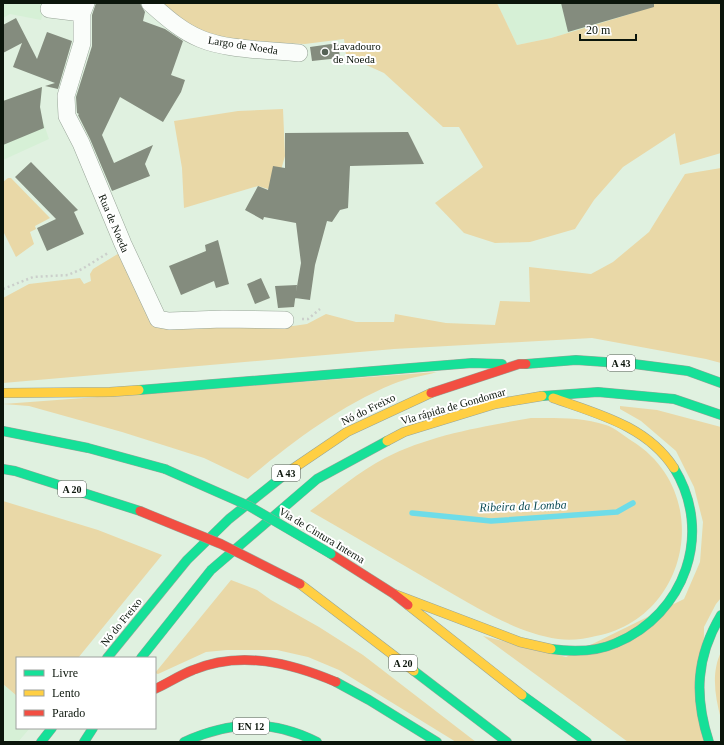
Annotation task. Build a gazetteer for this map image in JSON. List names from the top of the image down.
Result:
{
  "streets": {
    "main road": [
      "A 43",
      "Via rápida de Gondomar",
      "Nó do Freixo",
      "A 20",
      "Via de Cintura Interna",
      "EN 12"
    ],
    "street": ["Largo de Noeda", "Rua de Noeda"]
  },
  "crossings": [
    ["A 43", "Via rápida de Gondomar"]
  ],
  "water": ["Ribeira da Lomba"],
  "places": ["Lavadouro de Noeda"],
  "legend": ["Livre", "Lento", "Parado"],
  "scale_bar": "20 m"
}
